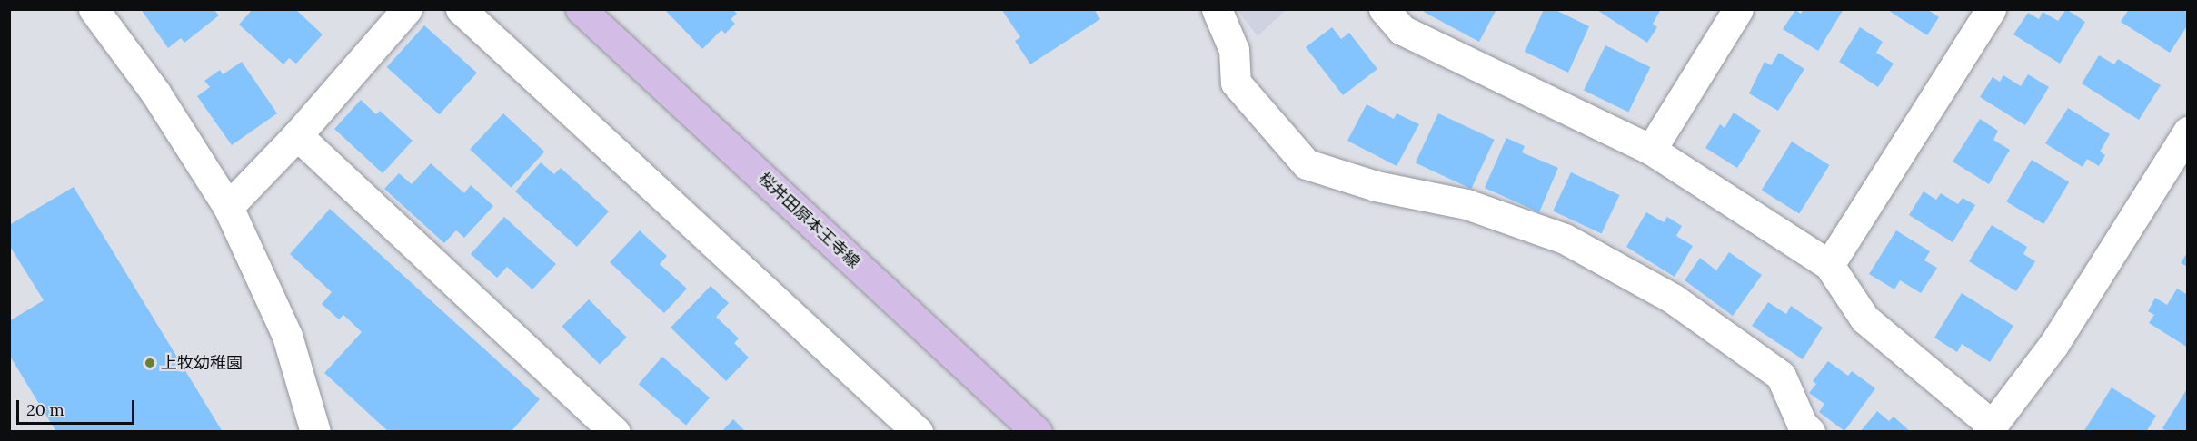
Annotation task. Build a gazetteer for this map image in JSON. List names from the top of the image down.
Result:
{
  "streets": {
    "main road": ["桜井田原本王寺線"]
  },
  "places": ["上牧幼稚園"],
  "scale_bar": "20 m"
}
